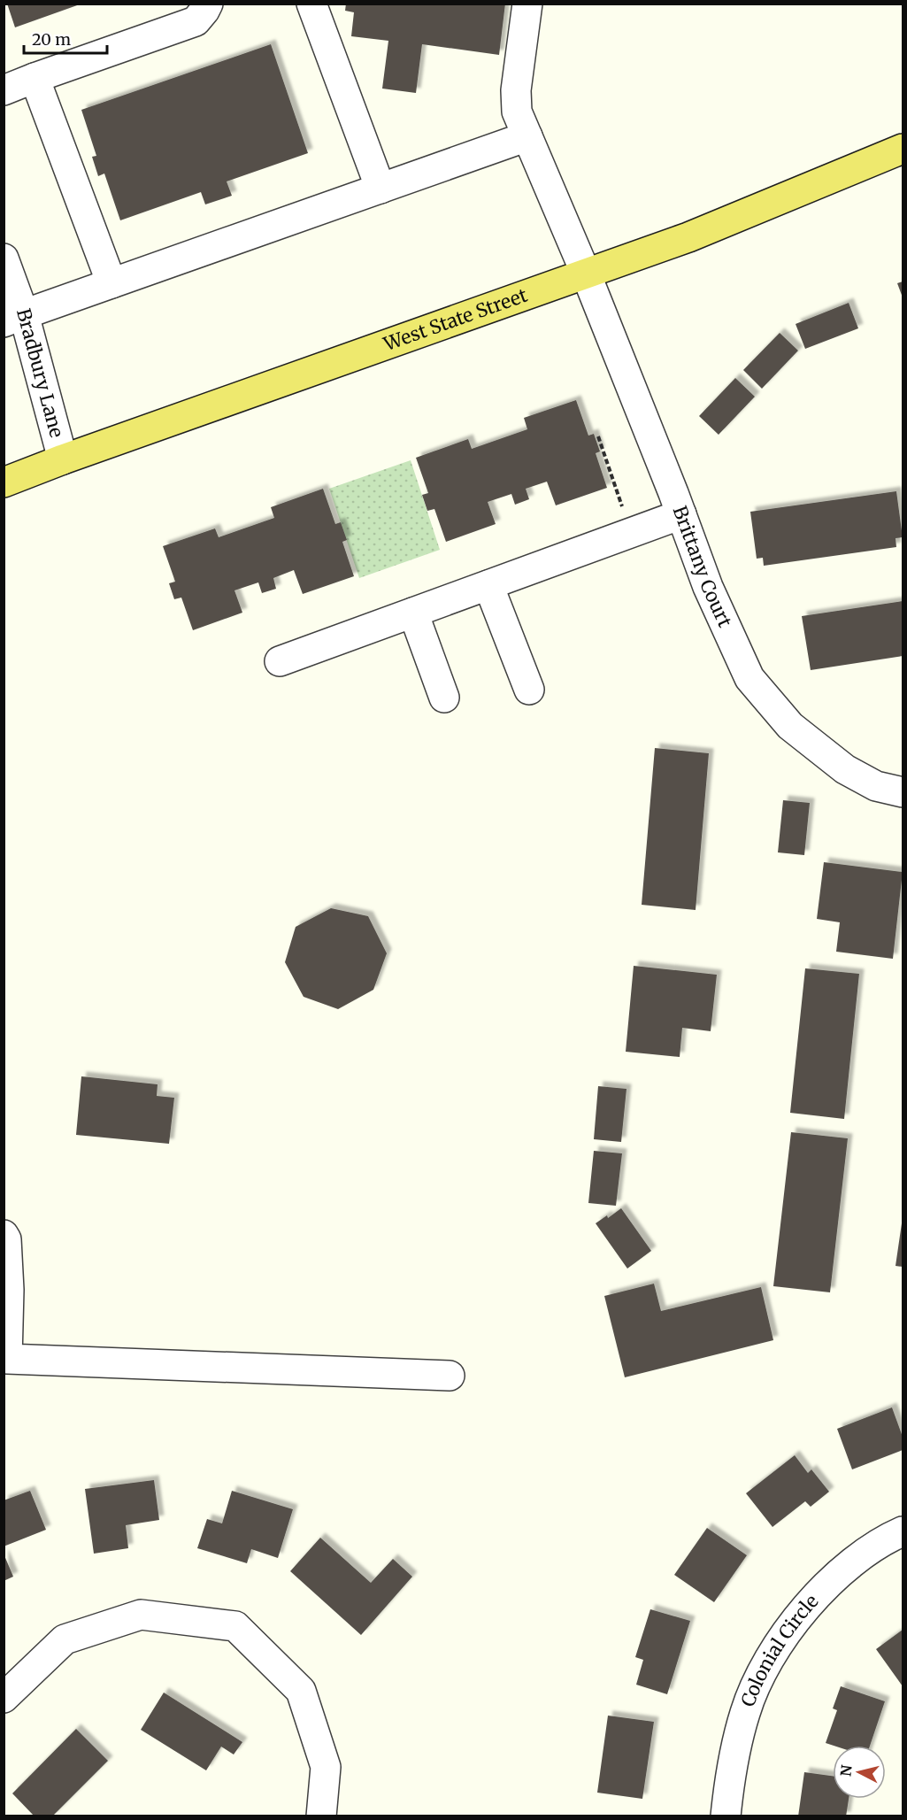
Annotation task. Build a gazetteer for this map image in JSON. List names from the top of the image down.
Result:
{
  "streets": {
    "main road": ["West State Street"],
    "street": ["Bradbury Lane", "Brittany Court", "Colonial Circle"]
  },
  "crossings": [
    ["West State Street", "Bradbury Lane"],
    ["West State Street", "Brittany Court"]
  ],
  "scale_bar": "20 m",
  "north": "left"
}
